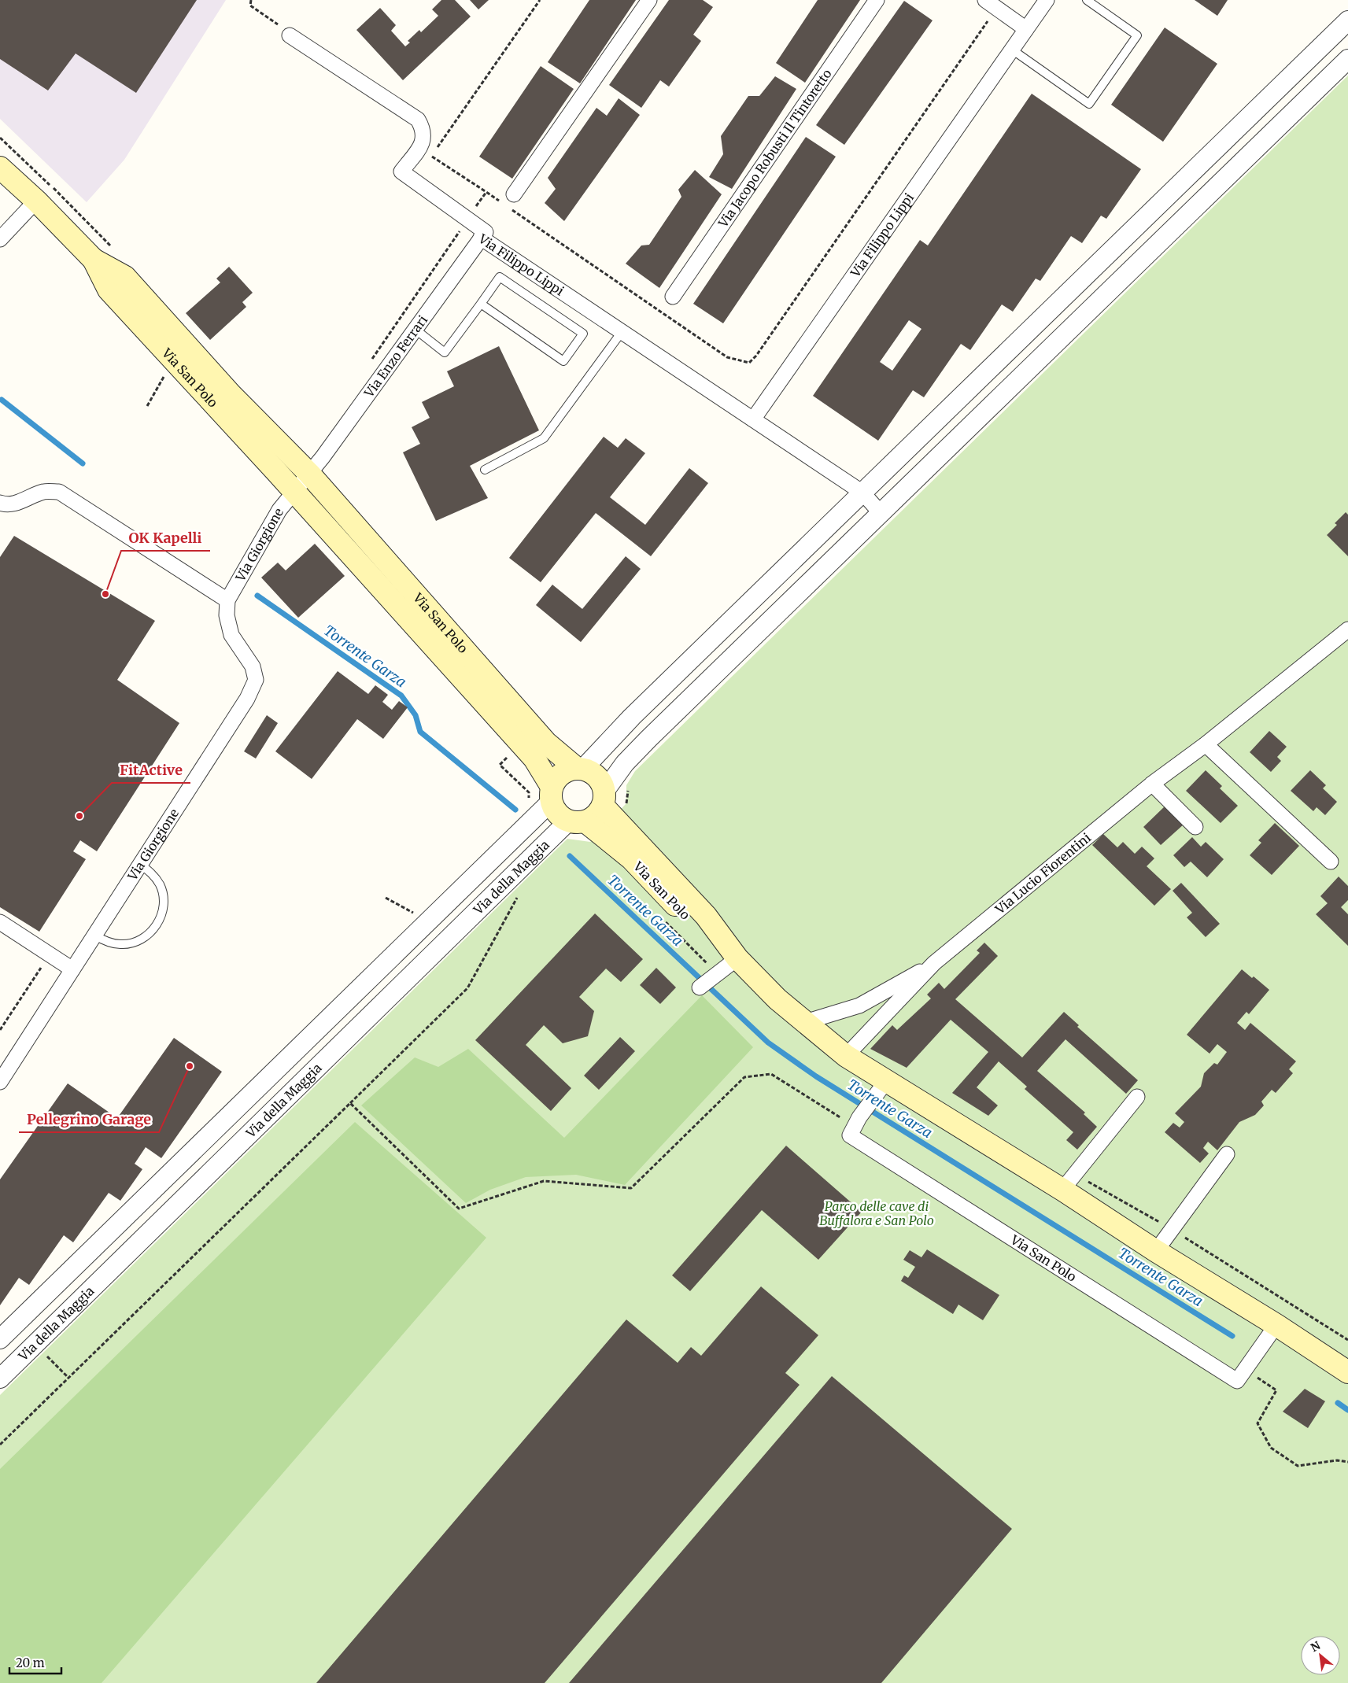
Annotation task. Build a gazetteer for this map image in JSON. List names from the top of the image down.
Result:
{
  "streets": {
    "main road": ["Via San Polo"],
    "street": [
      "Via Jacopo Robusti Il Tintoretto",
      "Via Filippo Lippi",
      "Via Enzo Ferrari",
      "Via Giorgione",
      "Via Lucio Fiorentini",
      "Via della Maggia"
    ]
  },
  "crossings": [
    ["Via Filippo Lippi", "Via Enzo Ferrari"],
    ["Via Enzo Ferrari", "Via San Polo"],
    ["Via San Polo", "Via Giorgione"],
    ["Via San Polo", "Via Lucio Fiorentini"],
    ["Via San Polo", "Via della Maggia"]
  ],
  "water": ["Torrente Garza"],
  "parks": ["Parco delle cave di Buffalora e San Polo"],
  "places": ["OK Kapelli", "FitActive", "Pellegrino Garage"],
  "scale_bar": "20 m",
  "north": "top left"
}
